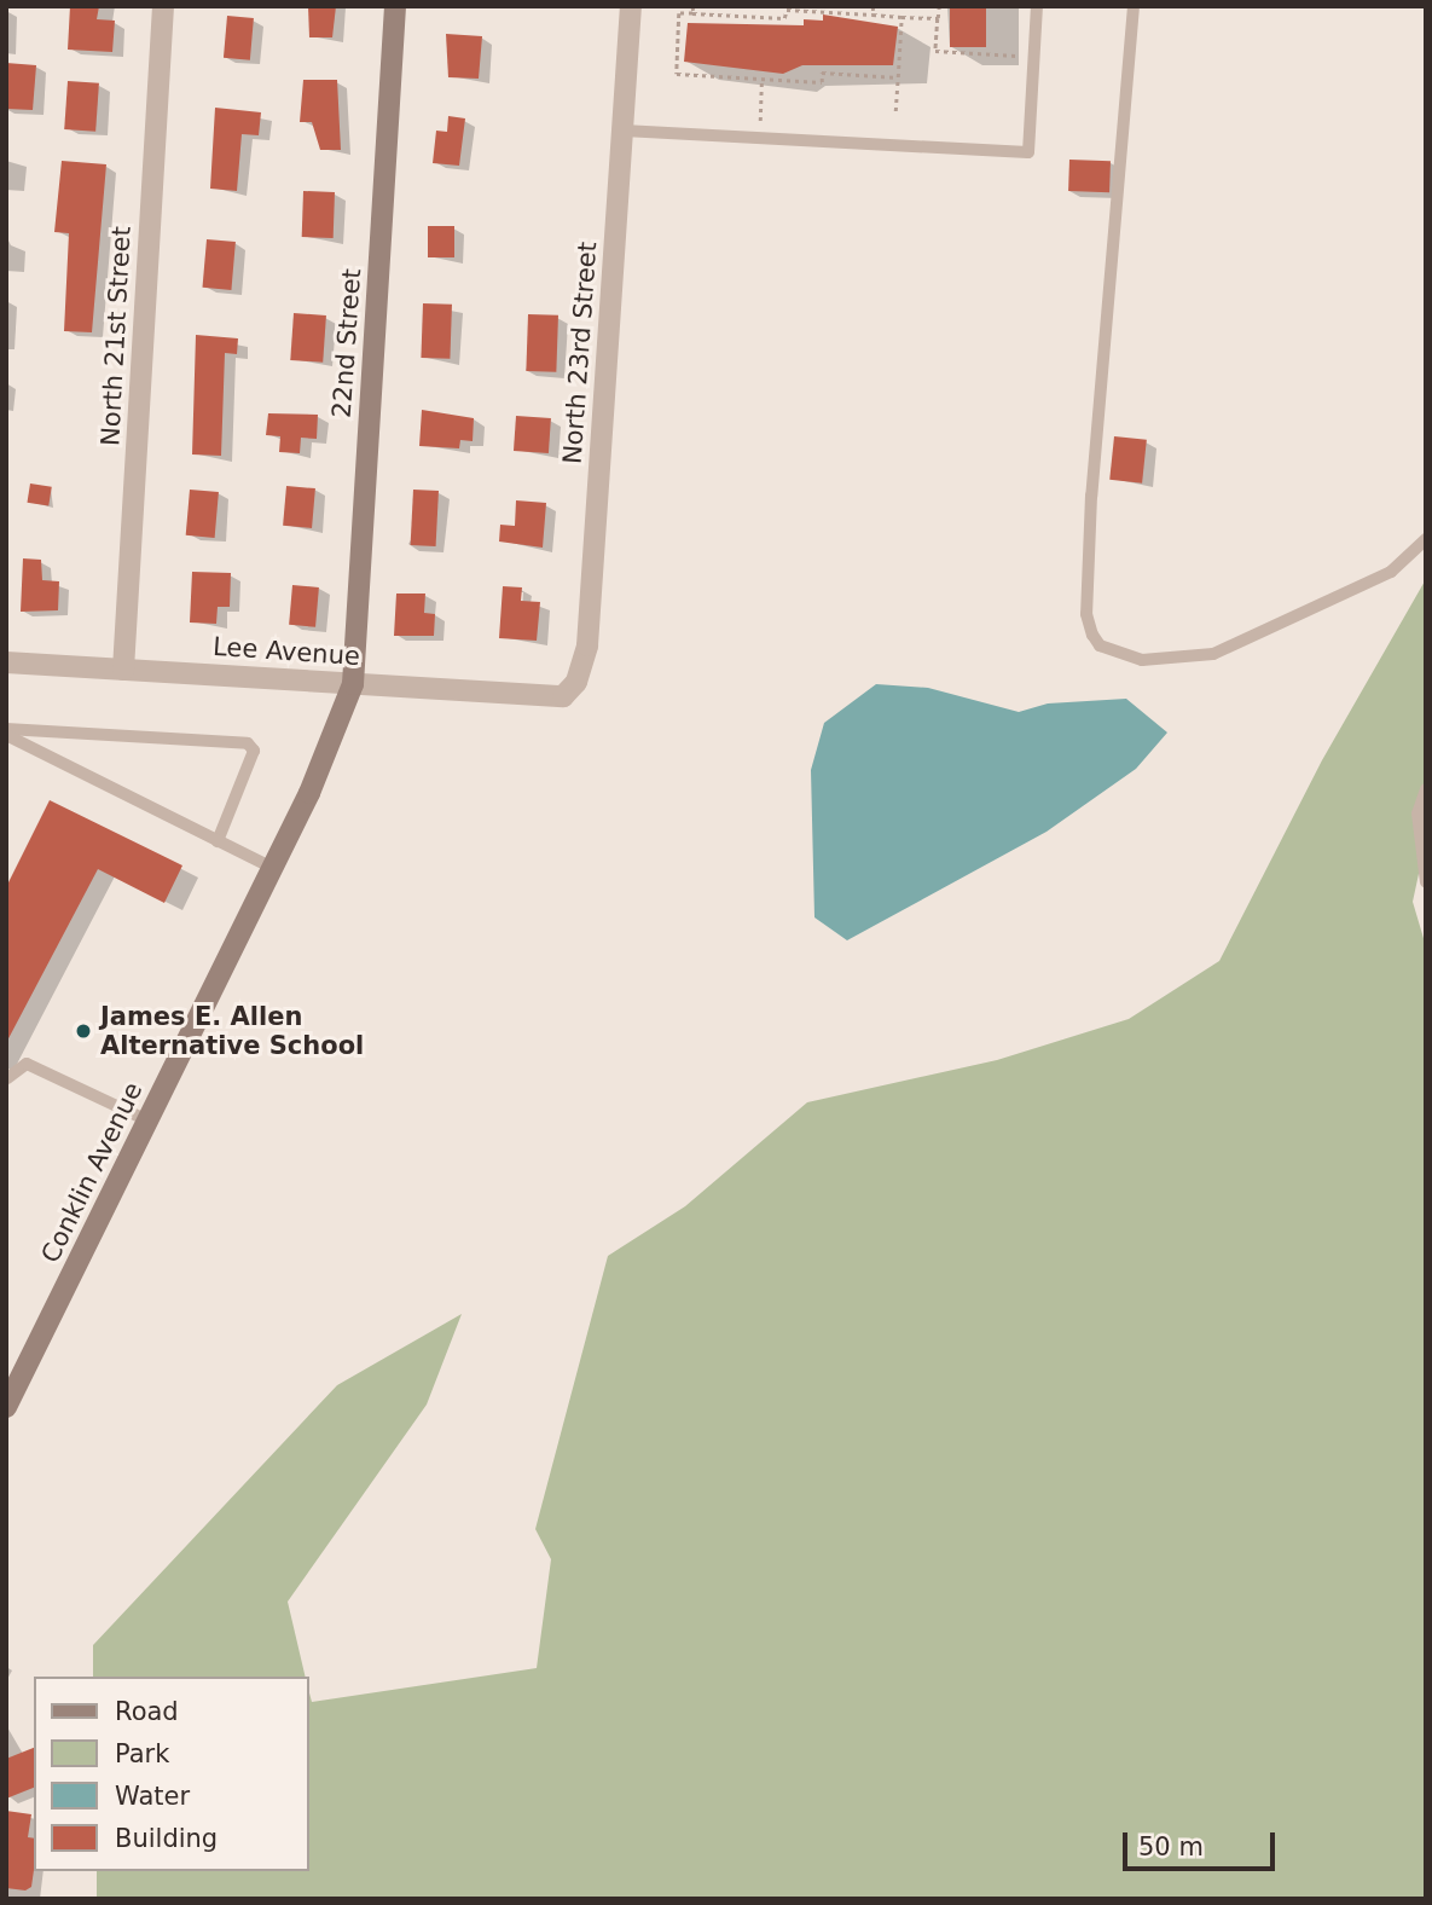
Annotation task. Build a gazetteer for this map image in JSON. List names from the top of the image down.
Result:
{
  "streets": {
    "street": [
      "North 21st Street",
      "22nd Street",
      "North 23rd Street",
      "Lee Avenue",
      "Conklin Avenue"
    ]
  },
  "crossings": [
    ["North 21st Street", "Lee Avenue"],
    ["22nd Street", "Lee Avenue"],
    ["22nd Street", "Conklin Avenue"],
    ["North 23rd Street", "Lee Avenue"],
    ["Lee Avenue", "Conklin Avenue"]
  ],
  "places": ["James E. Allen Alternative School"],
  "legend": [
    "Road",
    "Park",
    "Water",
    "Building"
  ],
  "scale_bar": "50 m"
}
